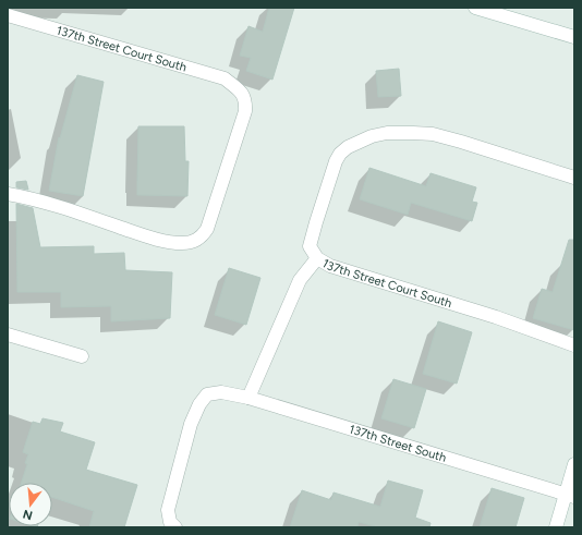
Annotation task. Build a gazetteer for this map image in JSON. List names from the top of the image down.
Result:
{
  "streets": {
    "street": ["137th Street Court South", "137th Street South"]
  },
  "north": "bottom"
}
